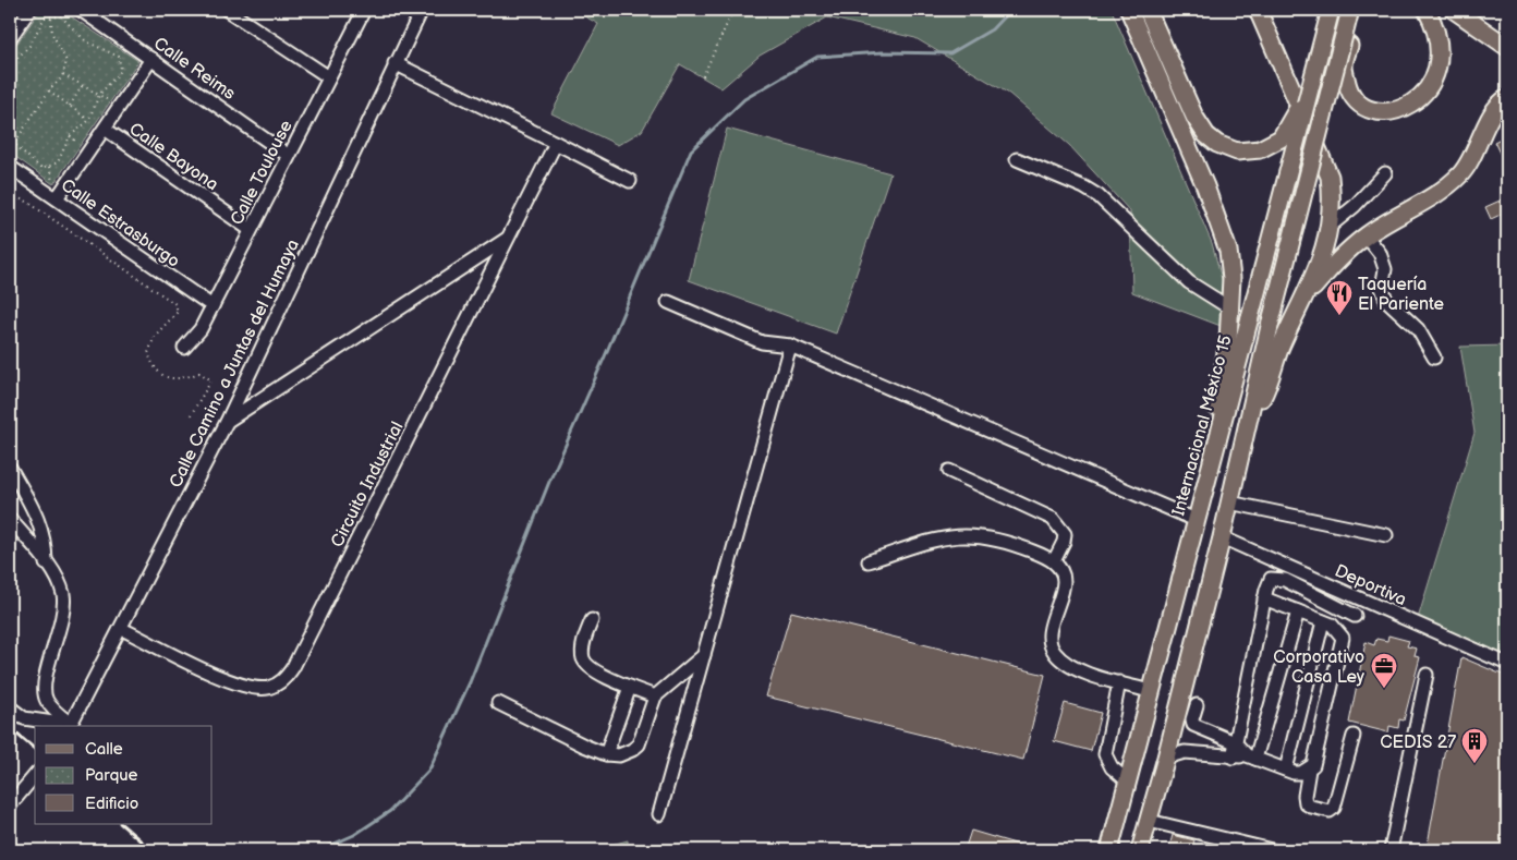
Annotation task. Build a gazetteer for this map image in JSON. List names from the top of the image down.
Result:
{
  "streets": {
    "main road": ["Internacional México 15"],
    "street": [
      "Calle Reims",
      "Calle Bayona",
      "Calle Toulouse",
      "Calle Estrasburgo",
      "Calle Camino a Juntas del Humaya",
      "Circuito Industrial",
      "Deportiva"
    ]
  },
  "crossings": [
    ["Calle Reims", "Calle Toulouse"],
    ["Calle Bayona", "Calle Toulouse"],
    ["Calle Toulouse", "Calle Estrasburgo"],
    ["Calle Camino a Juntas del Humaya", "Circuito Industrial"]
  ],
  "places": {
    "restaurant": ["Taquería El Pariente"],
    "office": ["Corporativo Casa Ley"],
    "building": ["CEDIS 27"]
  },
  "legend": ["Calle", "Parque", "Edificio"]
}
